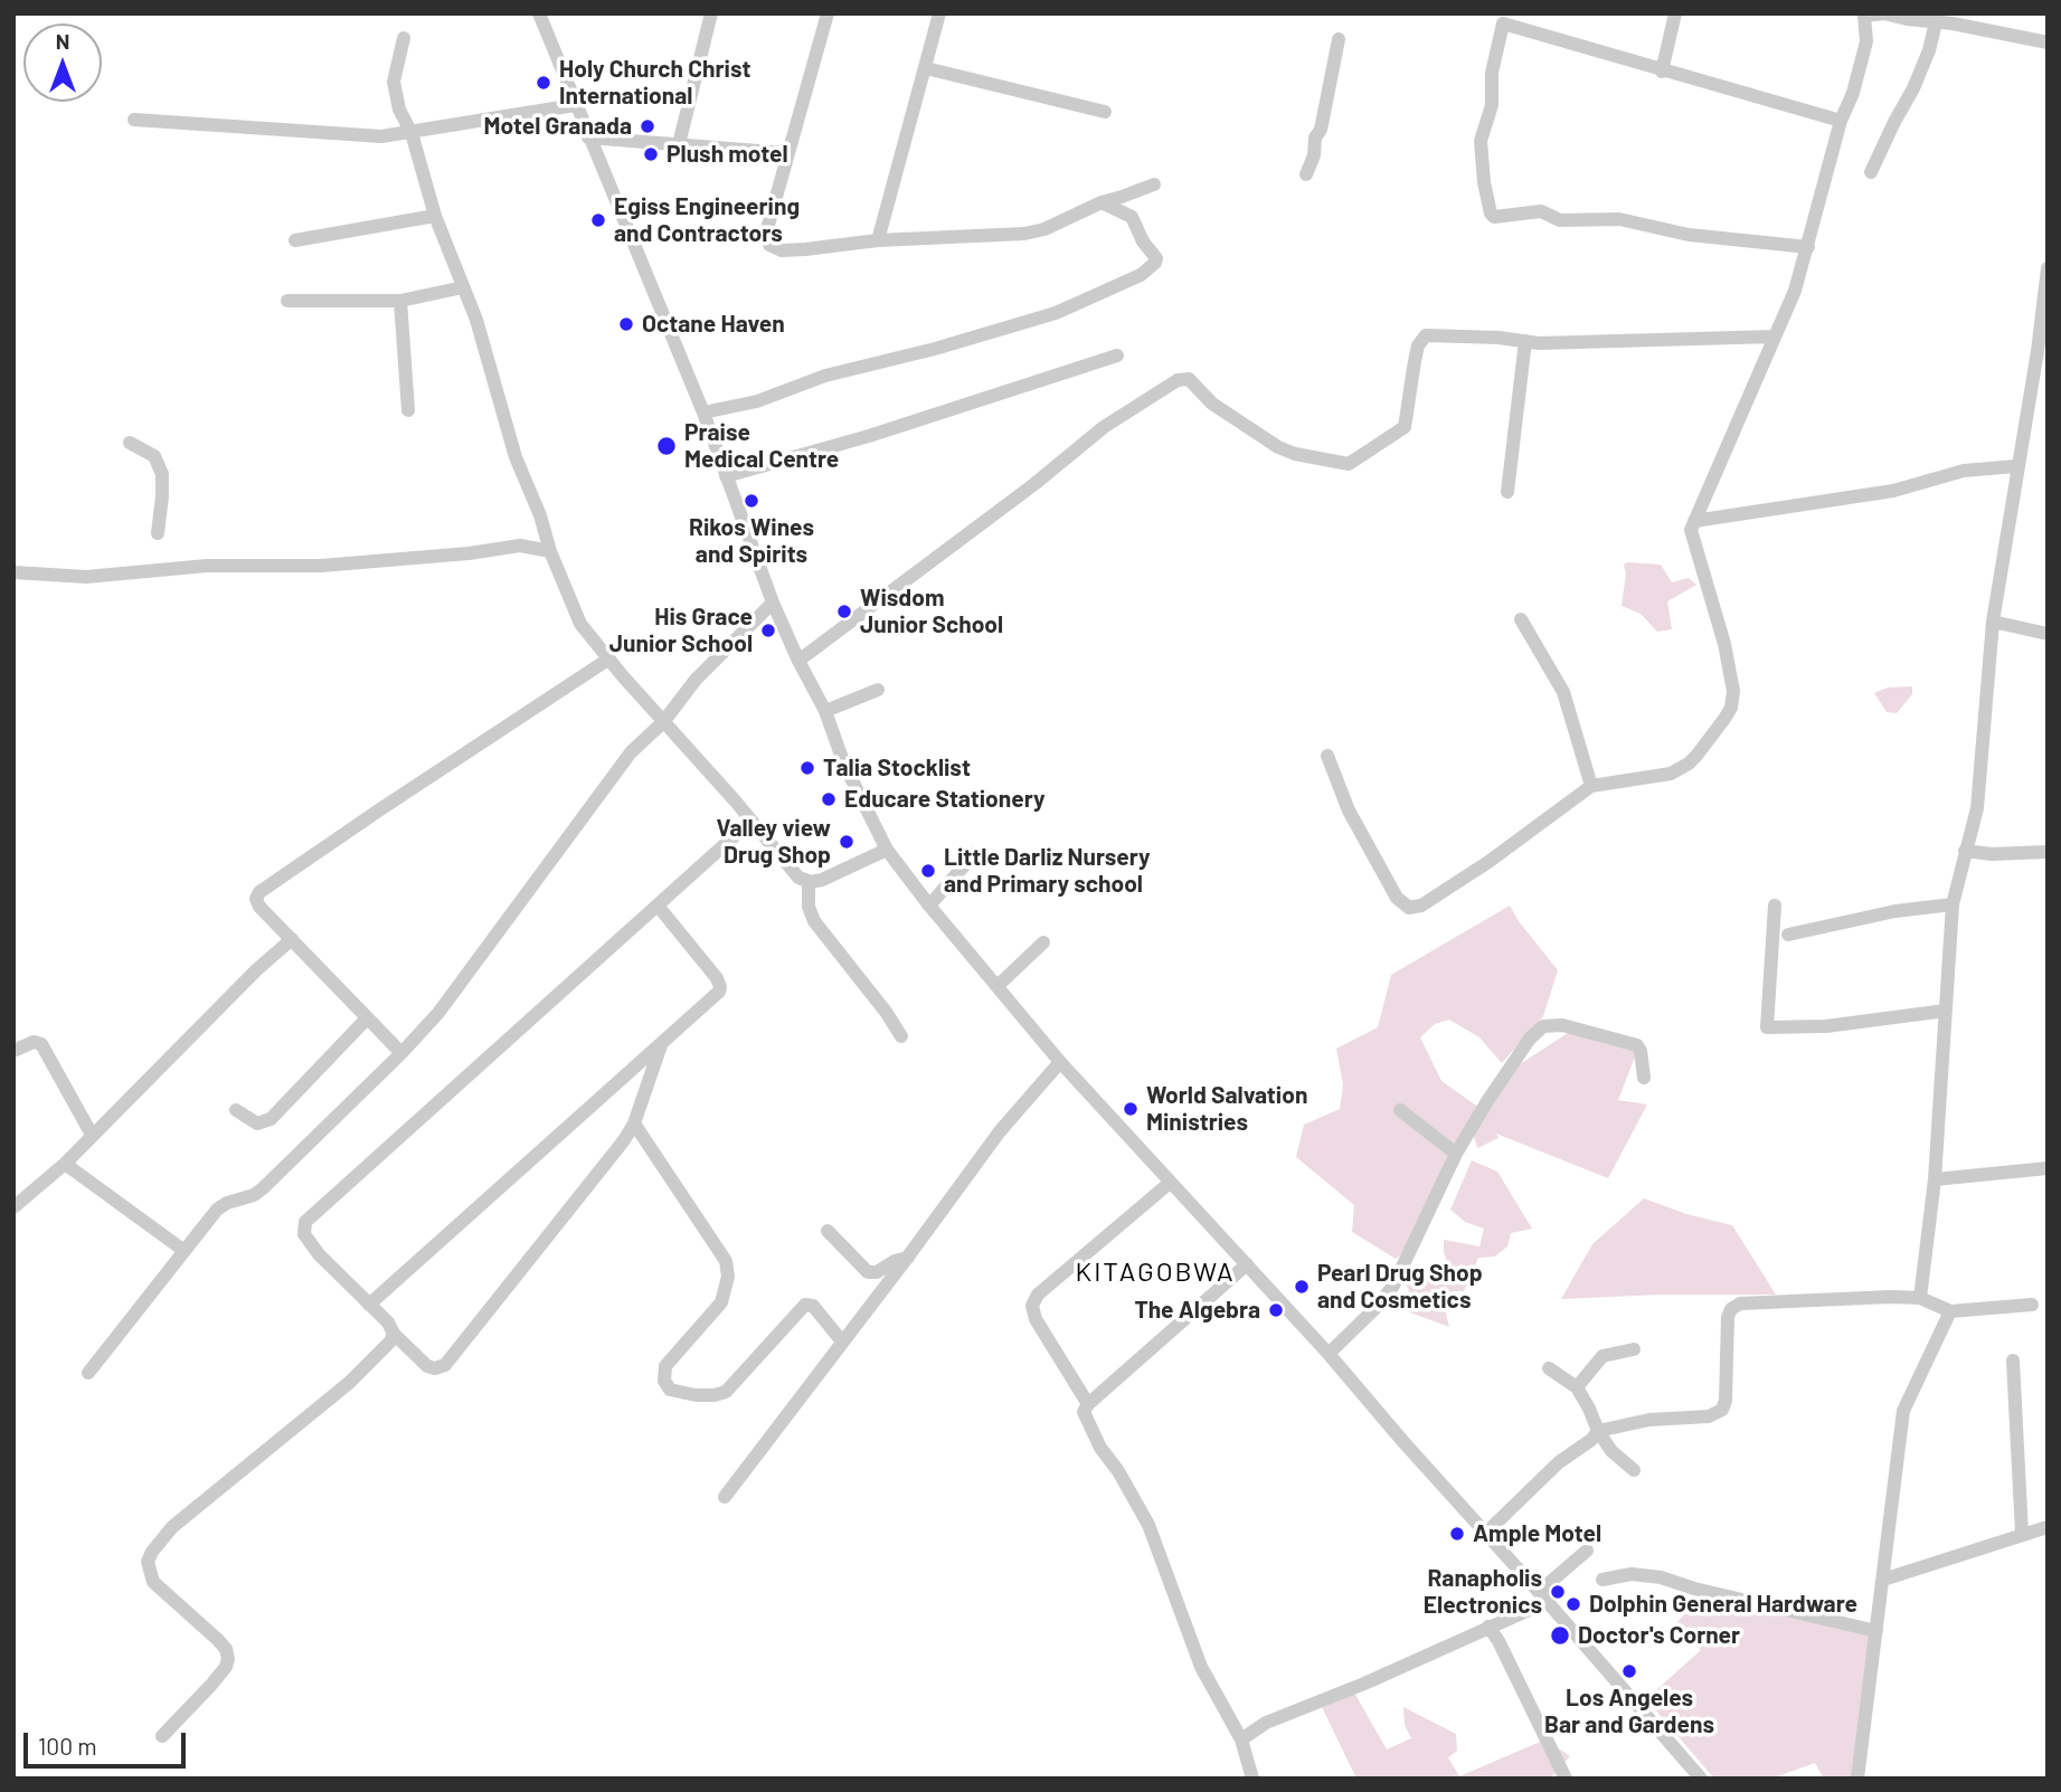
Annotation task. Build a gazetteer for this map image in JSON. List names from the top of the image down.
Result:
{
  "districts": ["KITAGOBWA"],
  "places": [
    "Holy Church Christ International",
    "Motel Granada",
    "Plush motel",
    "Egiss Engineering and Contractors",
    "Octane Haven",
    "Praise Medical Centre",
    "Rikos Wines and Spirits",
    "Wisdom Junior School",
    "His Grace Junior School",
    "Talia Stocklist",
    "Educare Stationery",
    "Valley view Drug Shop",
    "Little Darliz Nursery and Primary school",
    "World Salvation Ministries",
    "Pearl Drug Shop and Cosmetics",
    "The Algebra",
    "Ample Motel",
    "Ranapholis Electronics",
    "Dolphin General Hardware",
    "Doctor's Corner",
    "Los Angeles Bar and Gardens"
  ],
  "scale_bar": "100 m",
  "north": "top"
}
